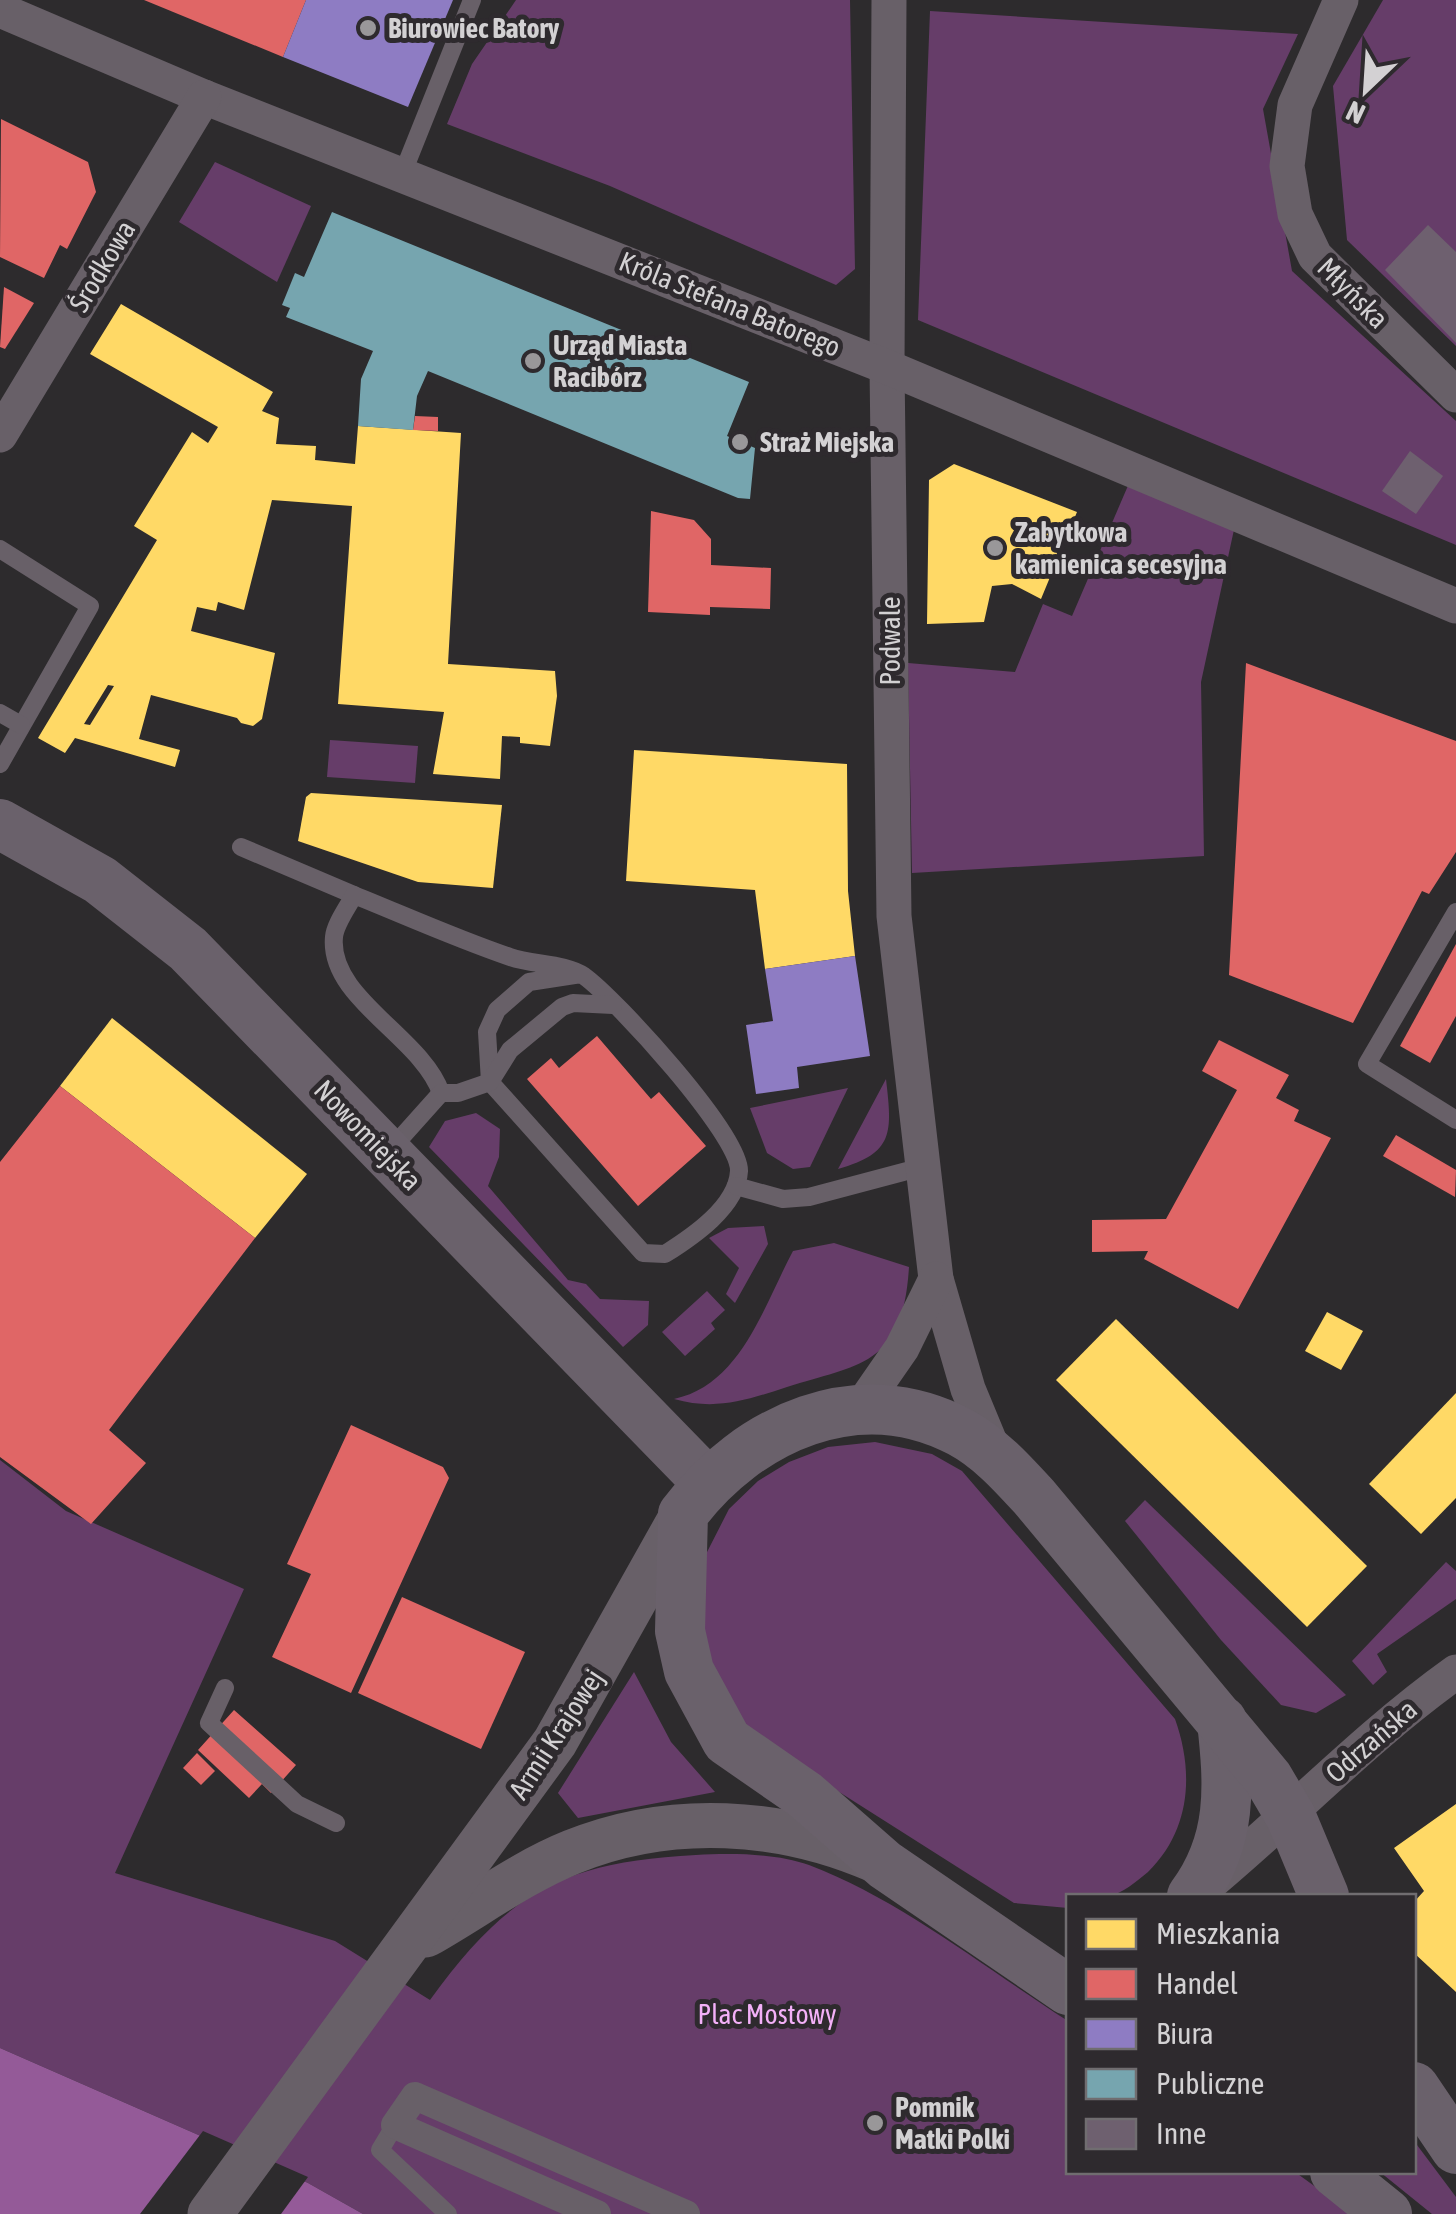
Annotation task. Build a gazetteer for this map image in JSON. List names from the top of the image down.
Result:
{
  "streets": {
    "main road": ["Nowomiejska"],
    "street": [
      "Środkowa",
      "Młyńska",
      "Króla Stefana Batorego",
      "Podwale",
      "Armii Krajowej",
      "Odrzańska"
    ]
  },
  "crossings": [
    ["Środkowa", "Króla Stefana Batorego"],
    ["Króla Stefana Batorego", "Podwale"],
    ["Nowomiejska", "Armii Krajowej"]
  ],
  "parks": ["Plac Mostowy"],
  "places": [
    "Biurowiec Batory",
    "Urząd Miasta Racibórz",
    "Straż Miejska",
    "Zabytkowa kamienica secesyjna",
    "Pomnik Matki Polki"
  ],
  "legend": [
    "Mieszkania",
    "Handel",
    "Biura",
    "Publiczne",
    "Inne"
  ],
  "north": "bottom left"
}
